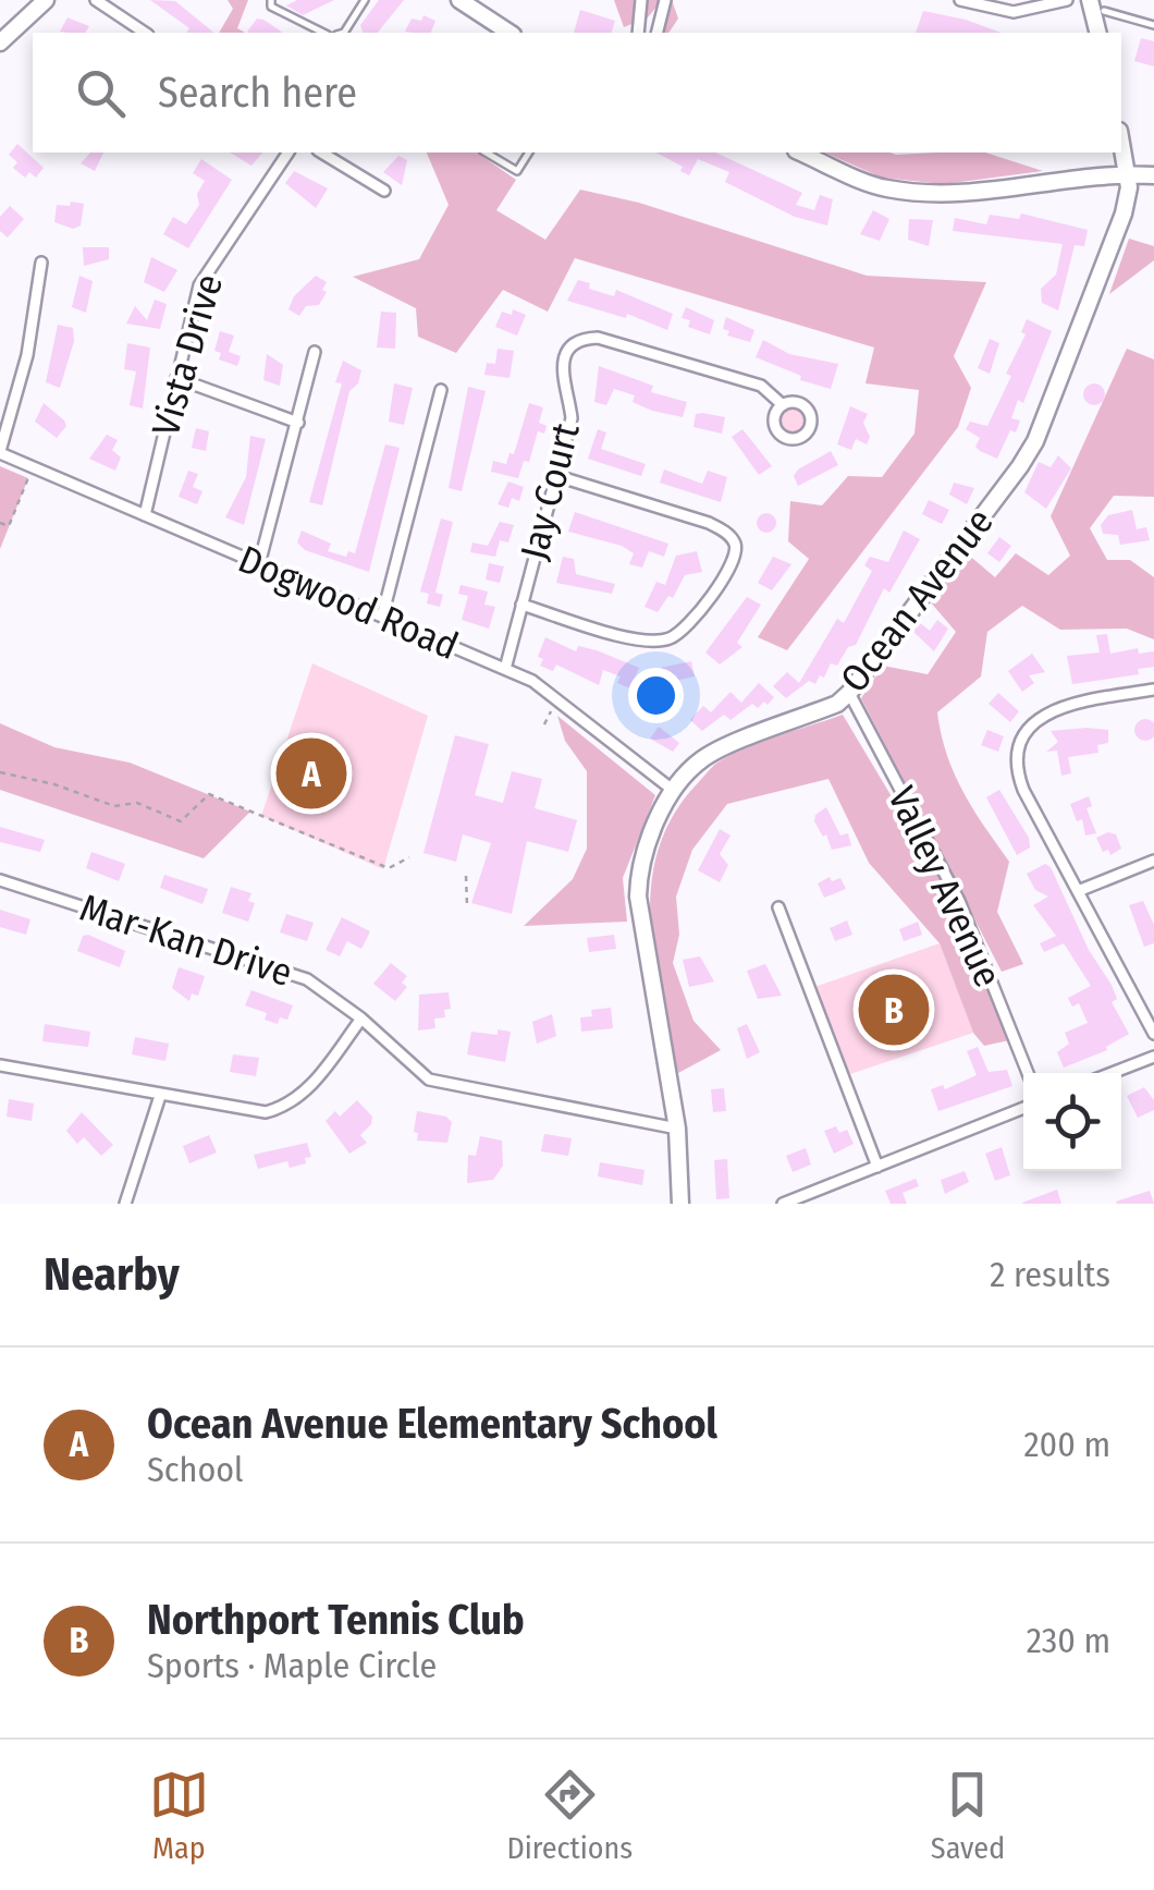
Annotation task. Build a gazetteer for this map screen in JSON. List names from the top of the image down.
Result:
{
  "streets": {
    "main road": ["Ocean Avenue"],
    "street": [
      "Vista Drive",
      "Jay Court",
      "Dogwood Road",
      "Valley Avenue",
      "Mar-Kan Drive"
    ]
  },
  "crossings": [
    ["Vista Drive", "Dogwood Road"],
    ["Jay Court", "Dogwood Road"],
    ["Ocean Avenue", "Dogwood Road"],
    ["Ocean Avenue", "Valley Avenue"],
    ["Ocean Avenue", "Mar-Kan Drive"]
  ],
  "page": {
    "search": "Search here",
    "pins": ["A", "B"],
    "heading": ["Nearby", "2 results"],
    "list": [
      {
        "mark": "A",
        "name": "Ocean Avenue Elementary School",
        "note": "School",
        "value": "200 m"
      },
      {
        "mark": "B",
        "name": "Northport Tennis Club",
        "note": "Sports · Maple Circle",
        "value": "230 m"
      }
    ],
    "nav": ["Map", "Directions", "Saved"]
  }
}
